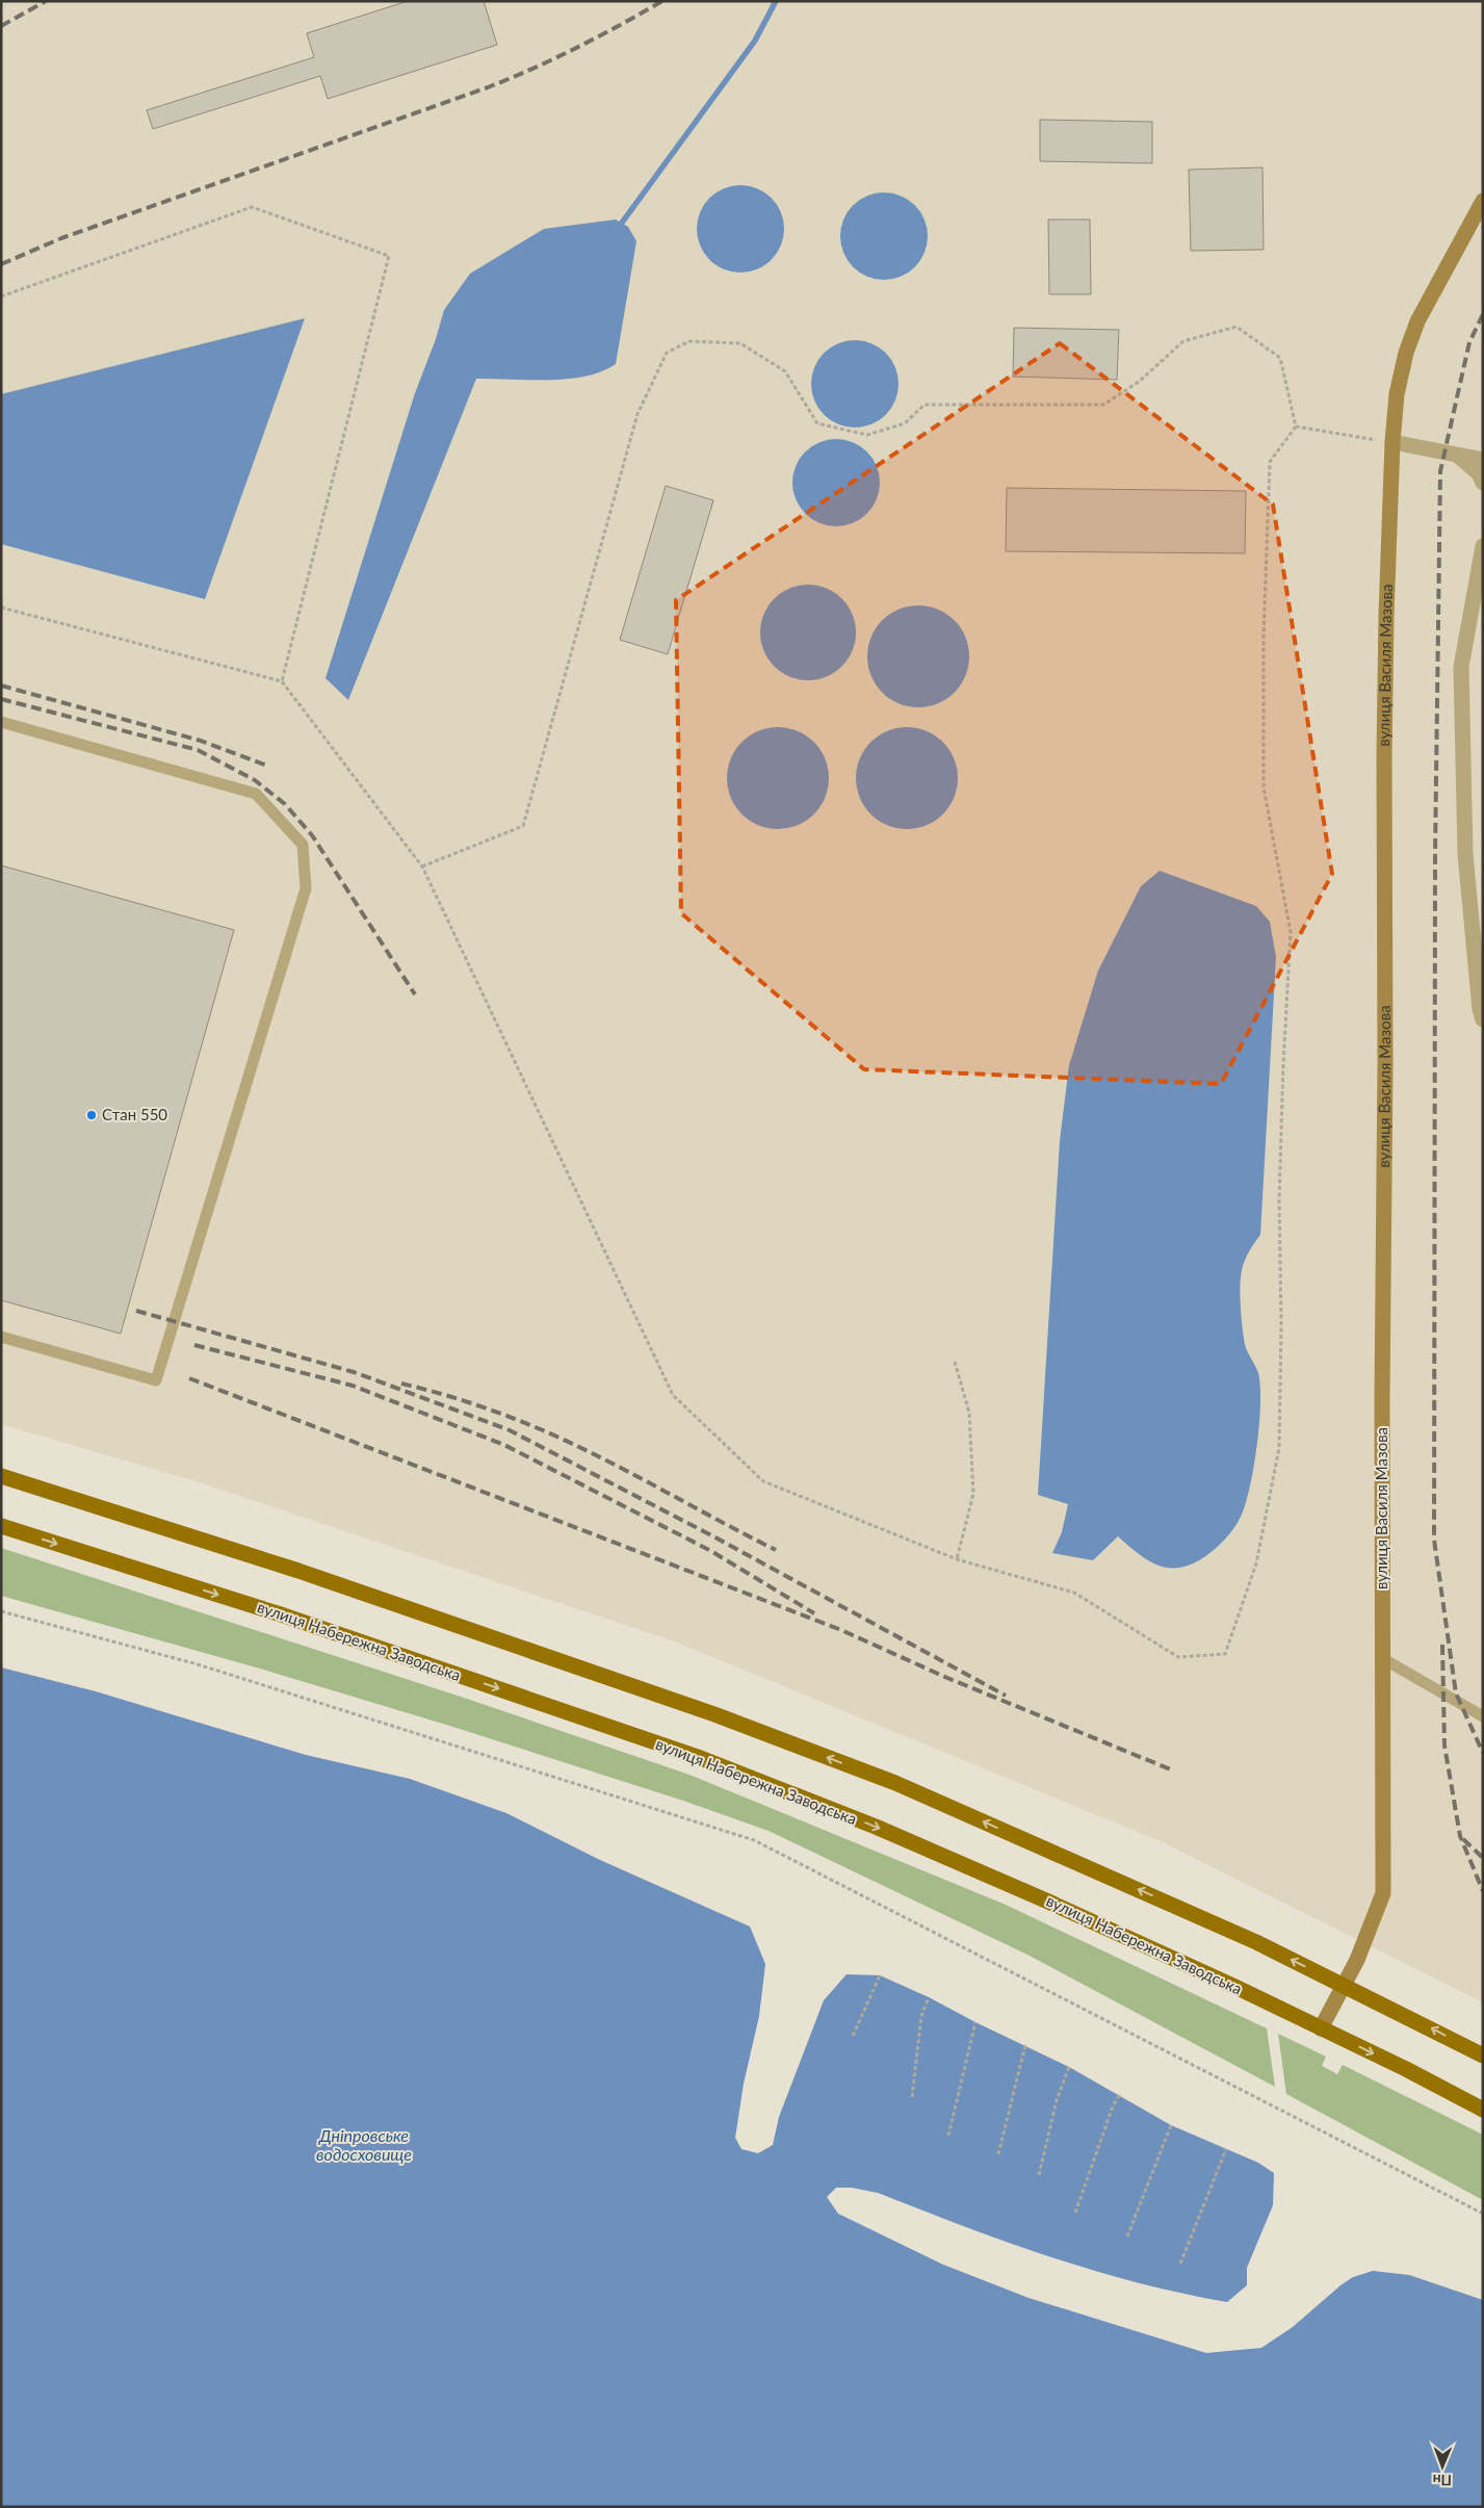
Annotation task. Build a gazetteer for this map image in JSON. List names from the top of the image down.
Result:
{
  "streets": {
    "main road": ["вулиця Набережна Заводська"],
    "street": ["вулиця Василя Мазова"]
  },
  "crossings": [
    ["вулиця Василя Мазова", "вулиця Набережна Заводська"]
  ],
  "water": ["Дніпровське водосховище"],
  "places": ["Стан 550"],
  "north": "bottom"
}
